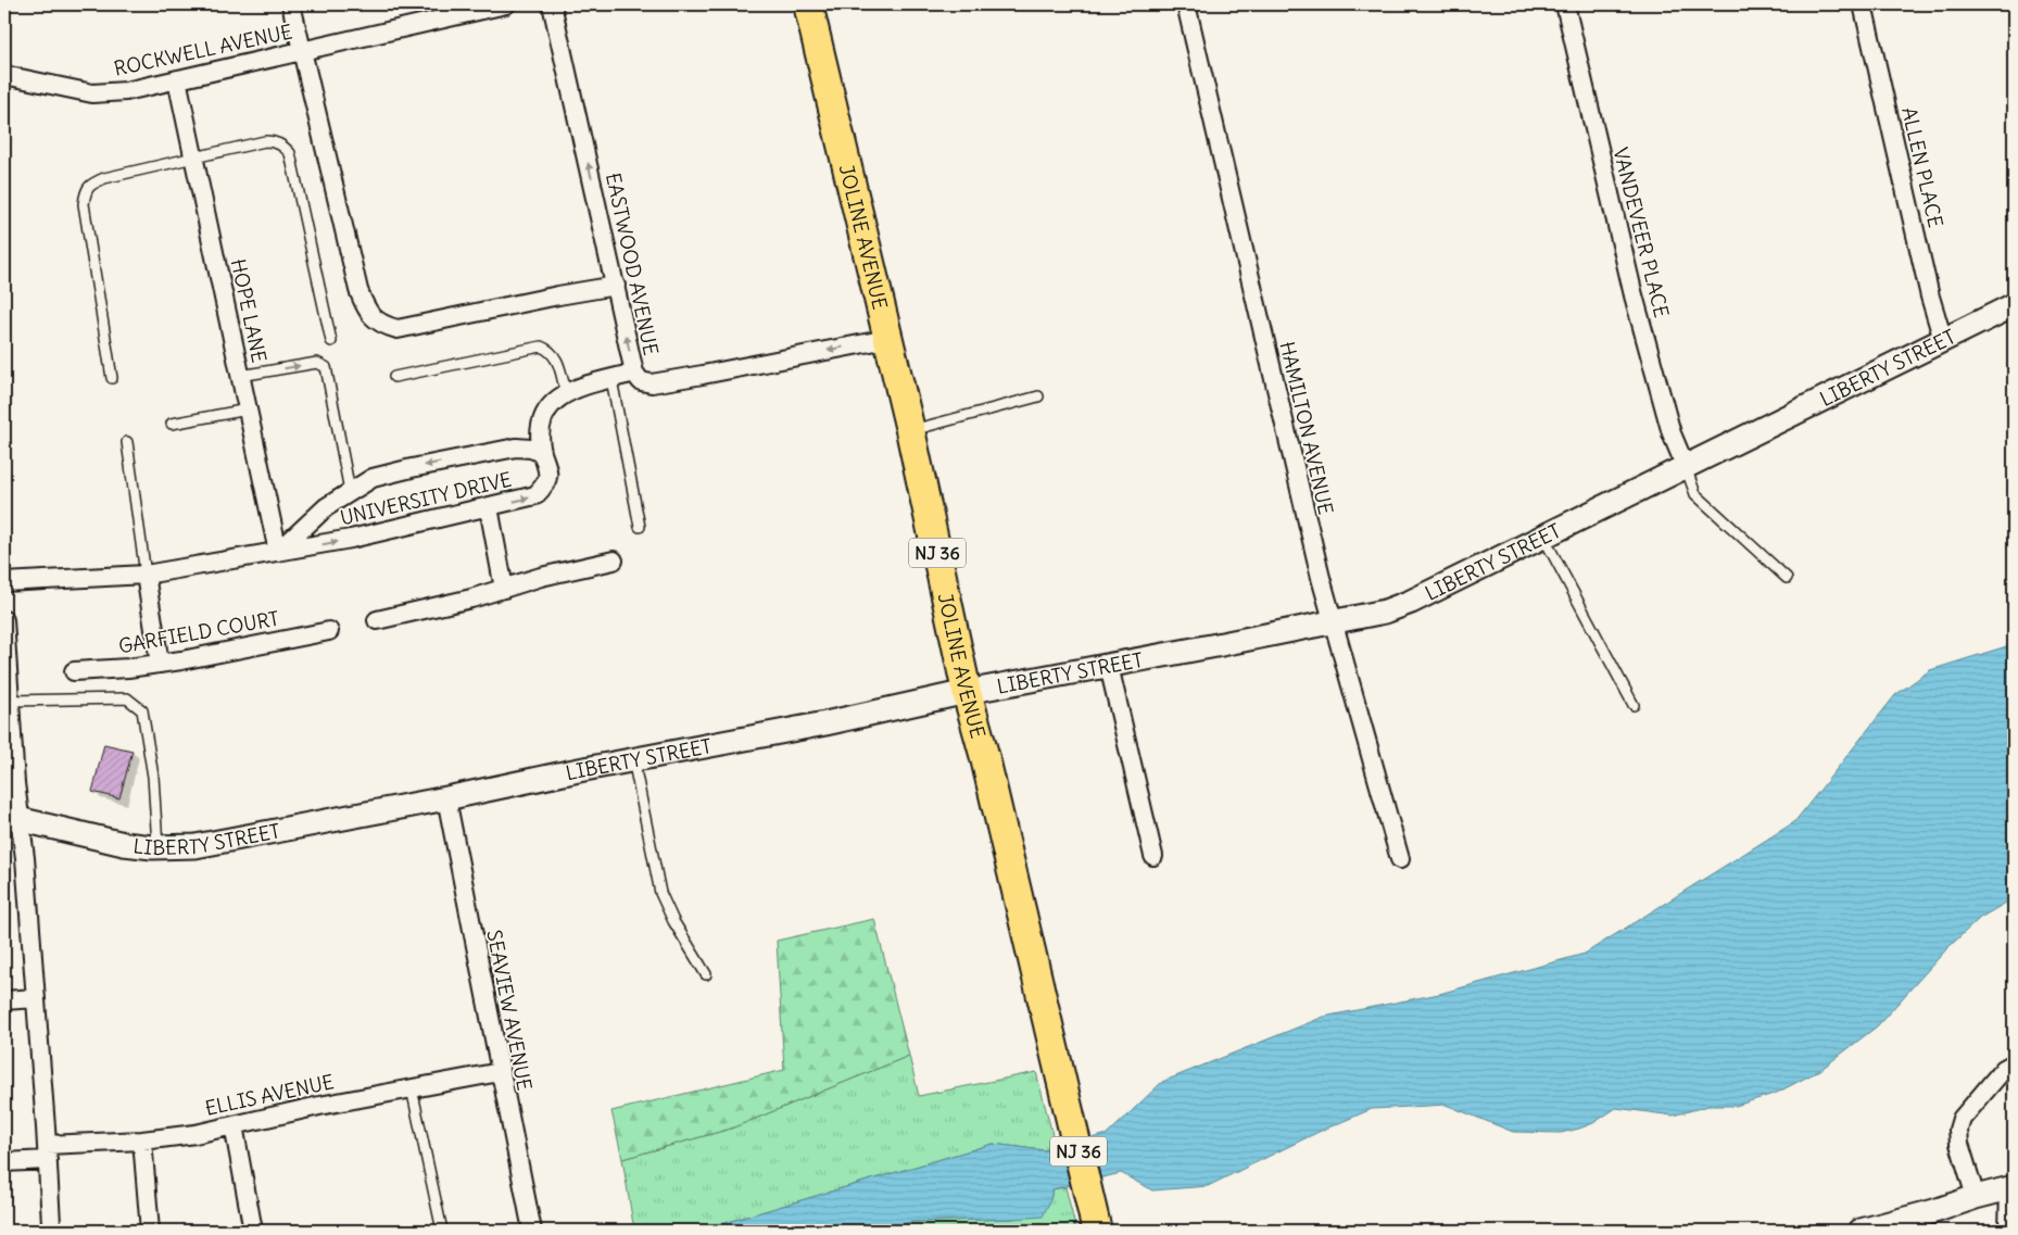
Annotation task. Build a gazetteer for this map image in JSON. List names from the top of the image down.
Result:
{
  "streets": {
    "main road": ["JOLINE AVENUE", "NJ 36"],
    "street": [
      "ROCKWELL AVENUE",
      "ALLEN PLACE",
      "VANDEVEER PLACE",
      "EASTWOOD AVENUE",
      "HOPE LANE",
      "LIBERTY STREET",
      "HAMILTON AVENUE",
      "UNIVERSITY DRIVE",
      "GARFIELD COURT",
      "SEAVIEW AVENUE",
      "ELLIS AVENUE"
    ]
  },
  "crossings": [
    ["ROCKWELL AVENUE", "HOPE LANE"],
    ["ALLEN PLACE", "LIBERTY STREET"],
    ["VANDEVEER PLACE", "LIBERTY STREET"],
    ["JOLINE AVENUE", "EASTWOOD AVENUE"],
    ["JOLINE AVENUE", "LIBERTY STREET"],
    ["HOPE LANE", "UNIVERSITY DRIVE"],
    ["LIBERTY STREET", "HAMILTON AVENUE"],
    ["LIBERTY STREET", "SEAVIEW AVENUE"],
    ["SEAVIEW AVENUE", "ELLIS AVENUE"]
  ]
}
